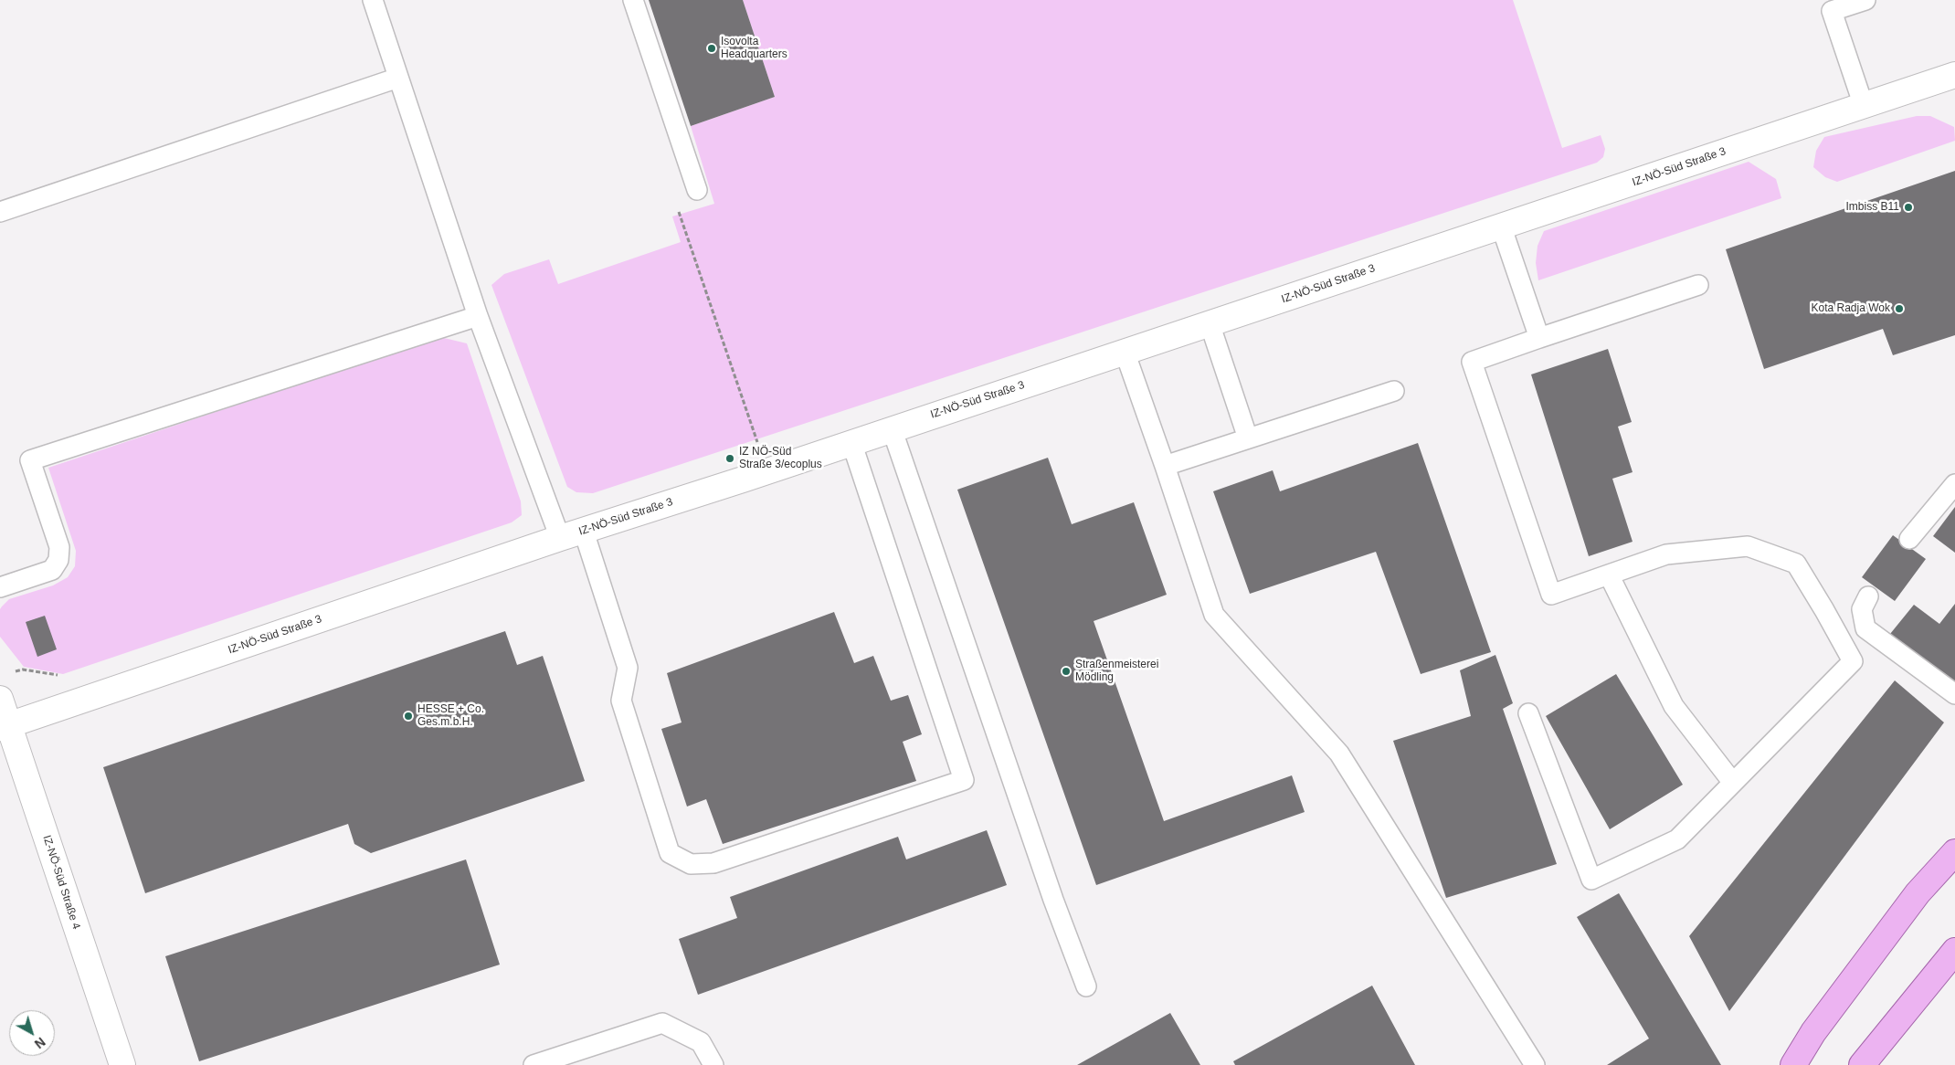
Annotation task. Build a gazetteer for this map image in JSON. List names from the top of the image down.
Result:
{
  "streets": {
    "street": ["IZ-NÖ-Süd Straße 3", "IZ-NÖ-Süd Straße 4"]
  },
  "crossings": [
    ["IZ-NÖ-Süd Straße 3", "IZ-NÖ-Süd Straße 4"]
  ],
  "places": [
    "Isovolta Headquarters",
    "Imbiss B11",
    "Kota Radja Wok",
    "IZ NÖ-Süd Straße 3/ecoplus",
    "Straßenmeisterei Mödling",
    "HESSE + Co. Ges.m.b.H."
  ],
  "north": "bottom right"
}
